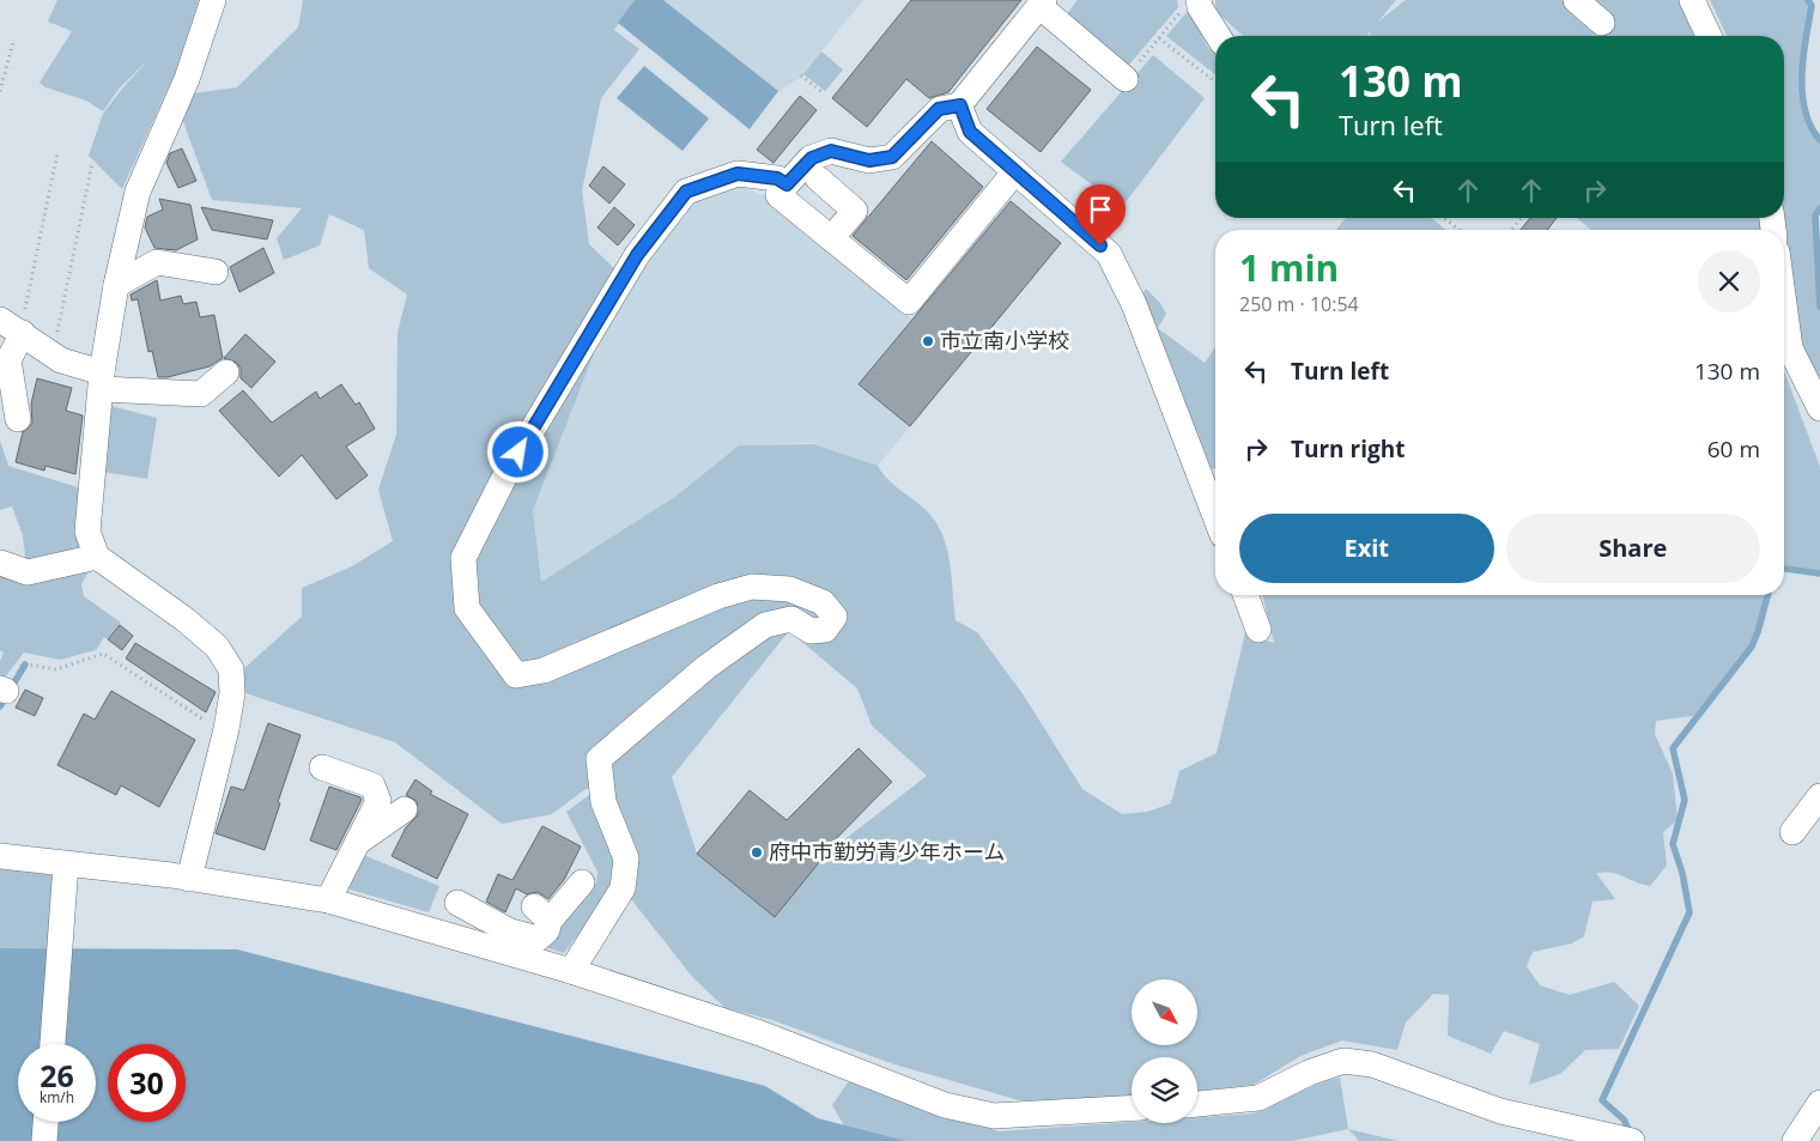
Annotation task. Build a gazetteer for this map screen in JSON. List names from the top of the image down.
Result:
{
  "places": ["市立南小学校", "府中市勤労青少年ホーム"],
  "north": "bottom right",
  "page": {
    "turn": ["130 m", "Turn left"],
    "heading": ["1 min", "250 m · 10:54"],
    "list": [
      {
        "name": "Turn left",
        "value": "130 m"
      },
      {
        "name": "Turn right",
        "value": "60 m"
      }
    ],
    "buttons": ["Exit", "Share"],
    "speed": "26 km/h",
    "limit": "30"
  }
}
